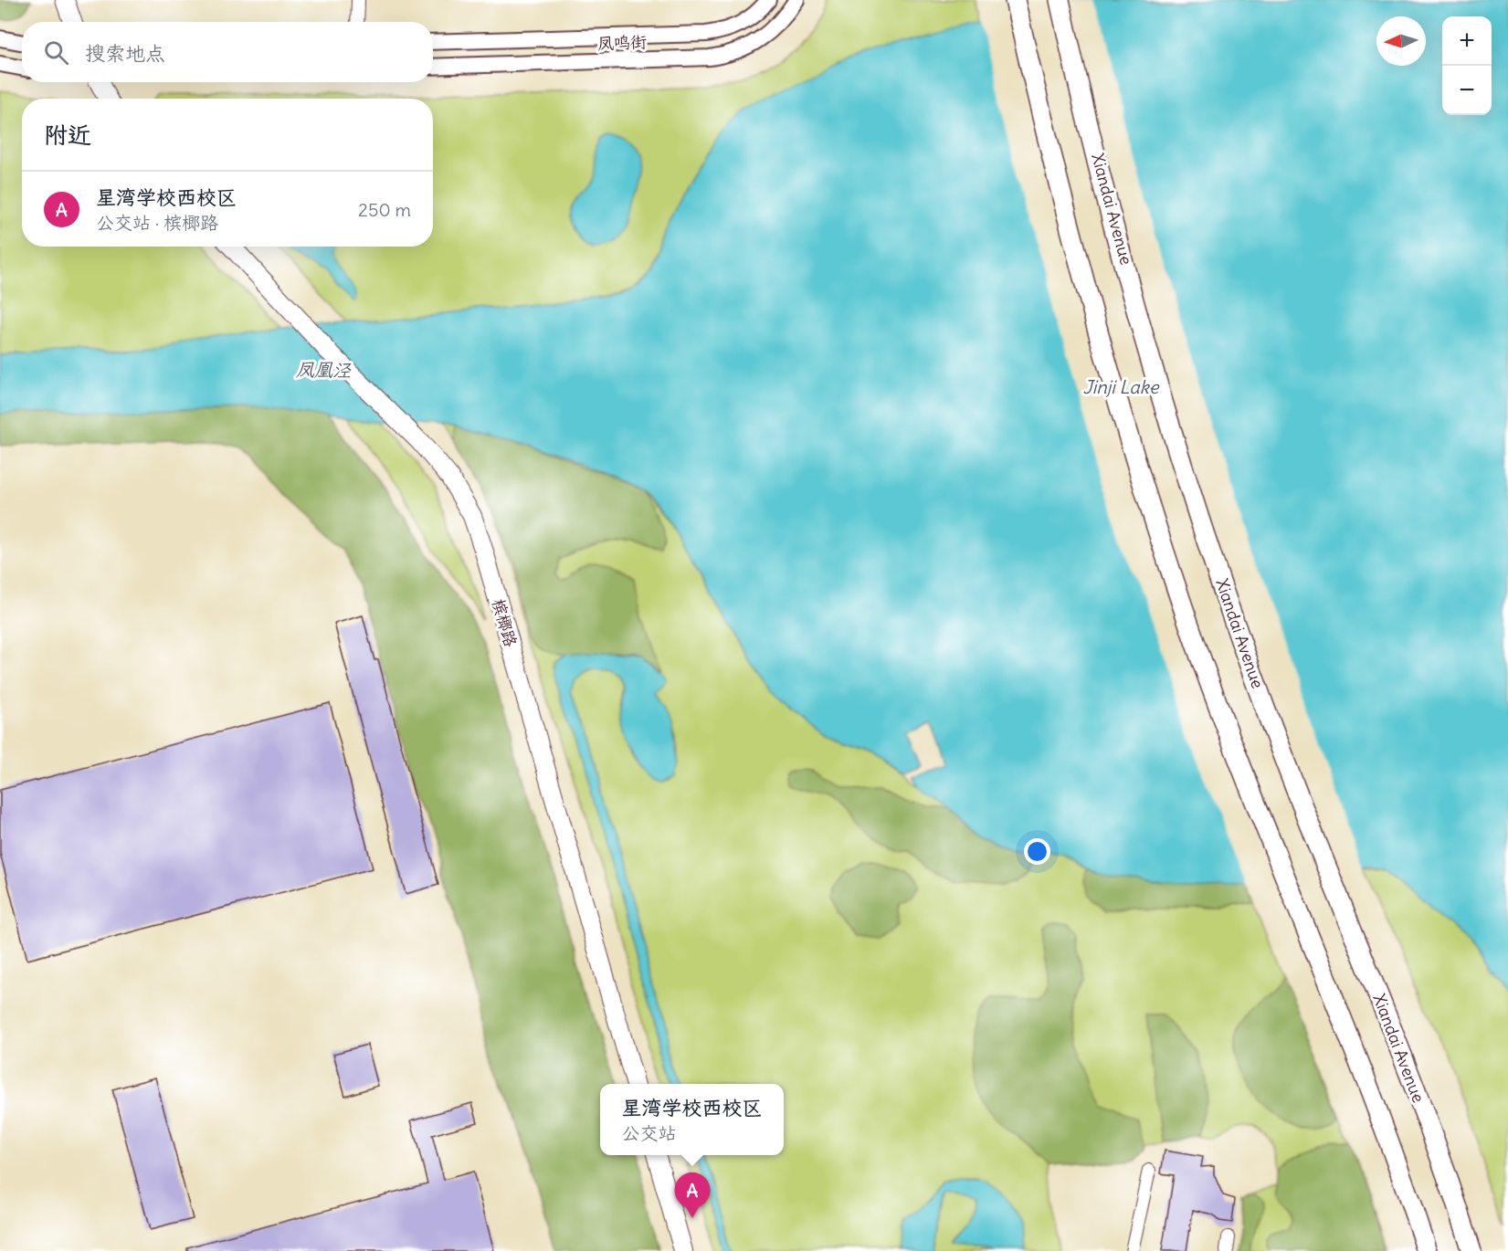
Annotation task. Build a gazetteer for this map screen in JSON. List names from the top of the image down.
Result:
{
  "streets": {
    "main road": ["Xiandai Avenue", "槟榔路"],
    "street": ["凤鸣街"]
  },
  "water": ["凤凰泾", "Jinji Lake"],
  "north": "left",
  "page": {
    "map_buttons": ["+", "−"],
    "search": "搜索地点",
    "heading": "附近",
    "list": [
      {
        "mark": "A",
        "name": "星湾学校西校区",
        "note": "公交站 · 槟榔路",
        "value": "250 m"
      }
    ],
    "popup": ["星湾学校西校区", "公交站"],
    "pins": "A"
  }
}
